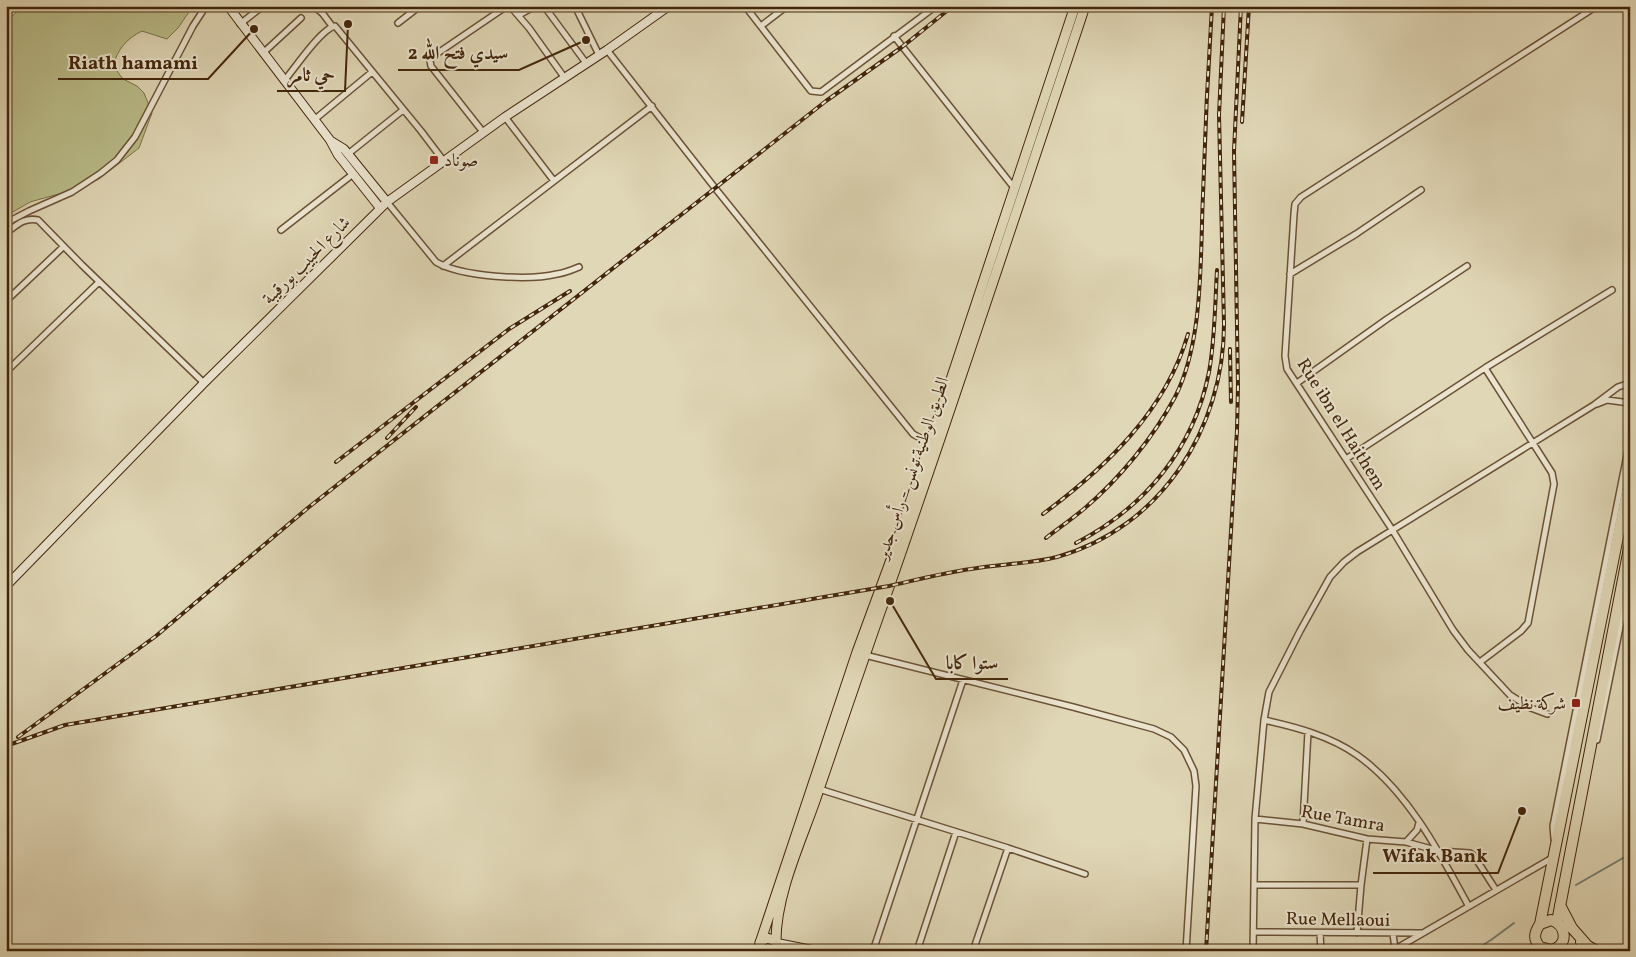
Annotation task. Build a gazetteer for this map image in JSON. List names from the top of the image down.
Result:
{
  "streets": {
    "main road": ["شارع الحبيب بورقيبة", "الطريق الوطنية تونس - رأس جدير"],
    "street": ["Rue ibn el Haithem", "Rue Tamra", "Rue Mellaoui"]
  },
  "places": {
    "other": [
      "حي ثامر",
      "Riath hamami",
      "2 سيدي فتح الله",
      "ستوا كابا",
      "Wifak Bank"
    ],
    "transit": ["صوناد", "شركة نظيف"]
  }
}
